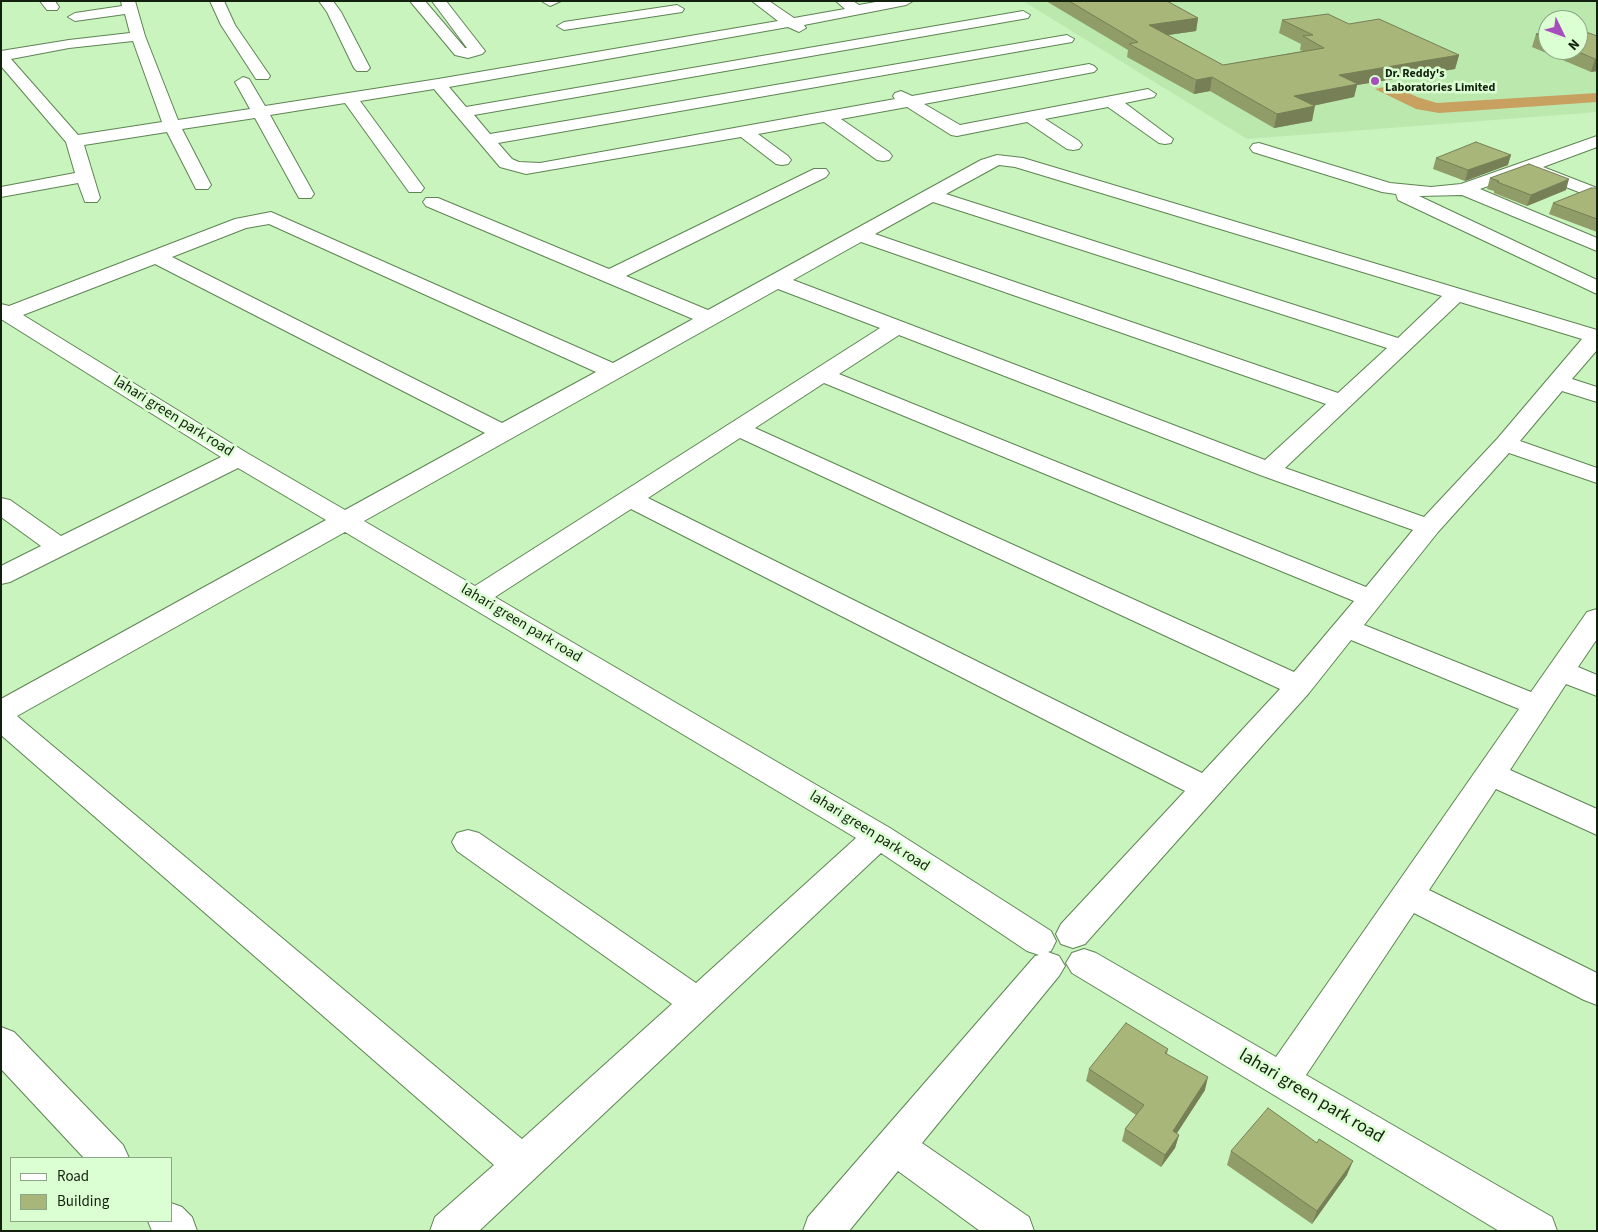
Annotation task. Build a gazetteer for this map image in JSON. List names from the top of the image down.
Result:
{
  "streets": {
    "street": ["lahari green park road"]
  },
  "places": ["Dr. Reddy's Laboratories Limited"],
  "legend": ["Road", "Building"],
  "north": "bottom right"
}
